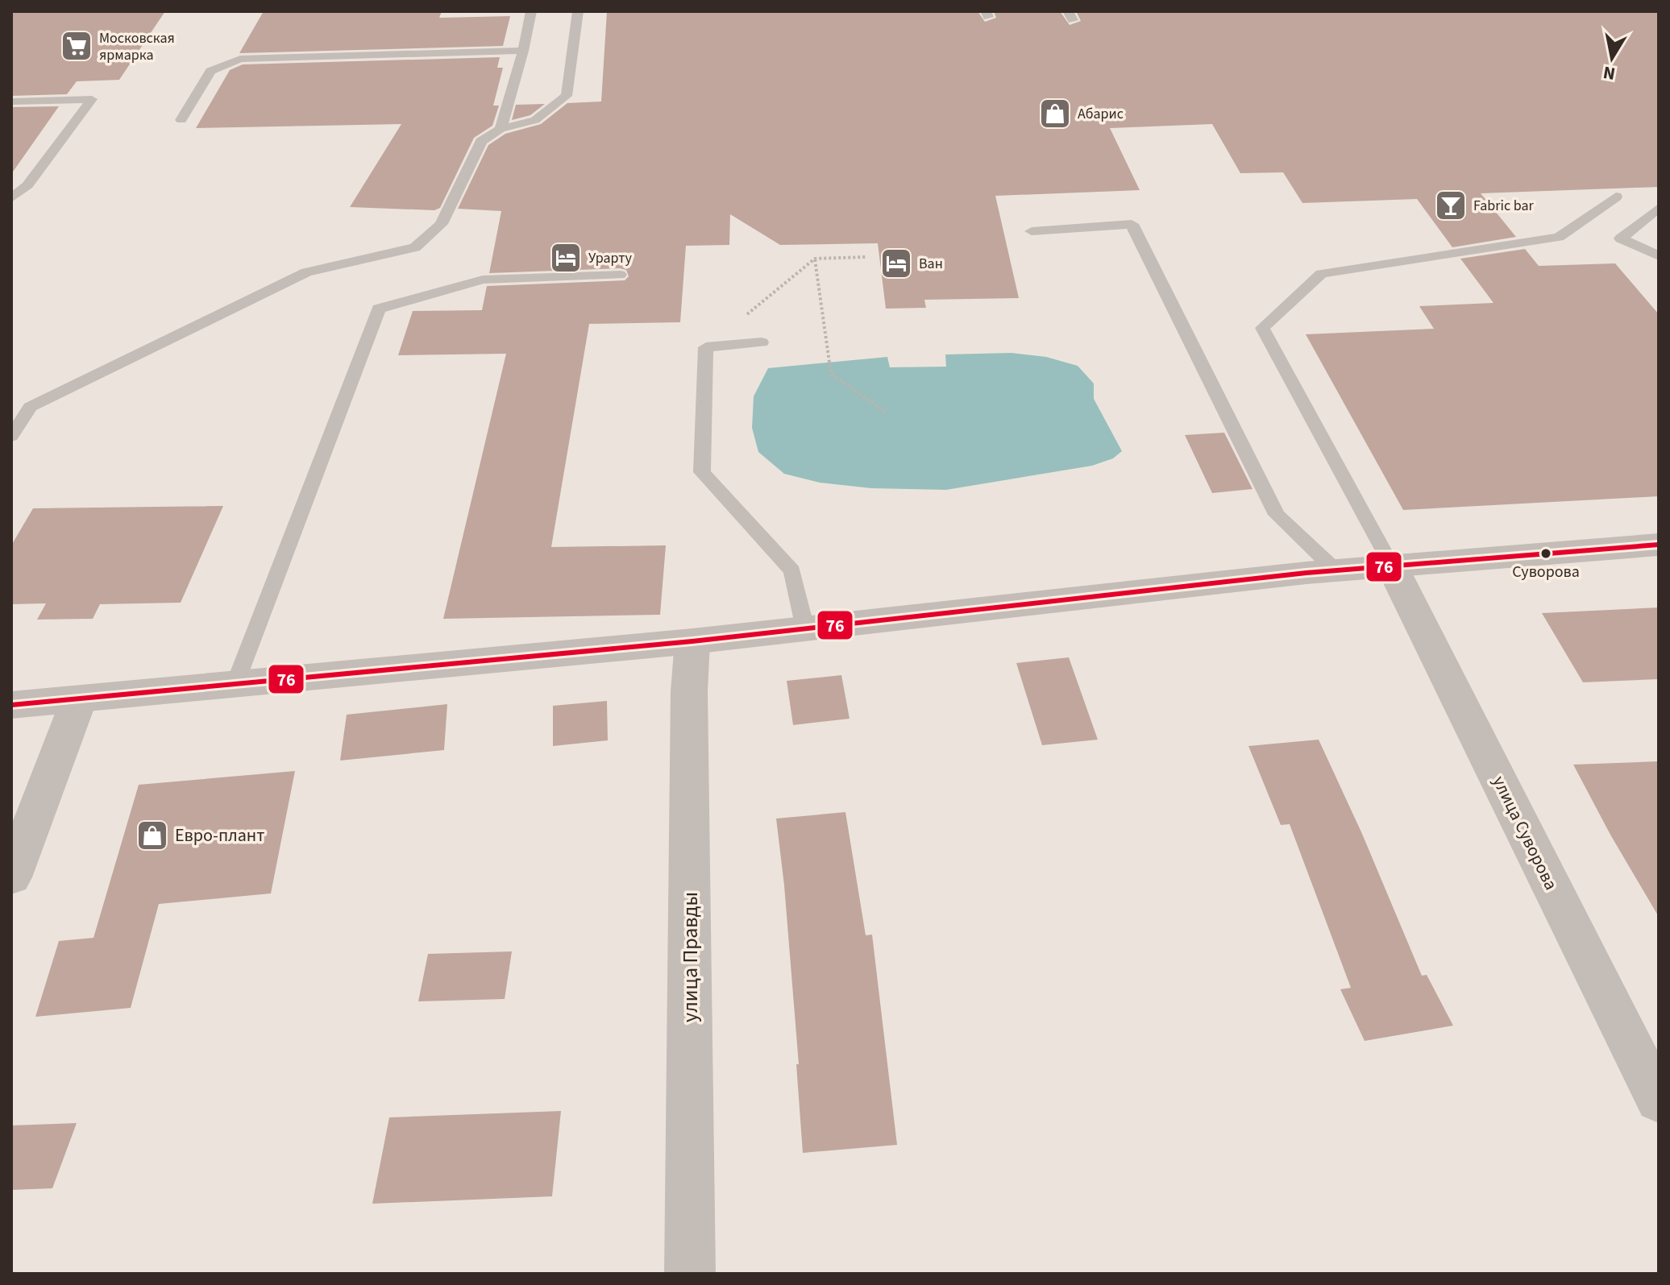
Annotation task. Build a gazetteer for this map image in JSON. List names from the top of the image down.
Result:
{
  "streets": {
    "street": ["улица Суворова", "улица Правды"]
  },
  "places": {
    "supermarket": ["Московская ярмарка"],
    "shop": ["Абарис", "Евро-плант"],
    "bar": ["Fabric bar"],
    "hotel": ["Урарту", "Ван"],
    "other": ["Суворова"]
  },
  "lines": ["transit line 76"],
  "north": "bottom"
}
